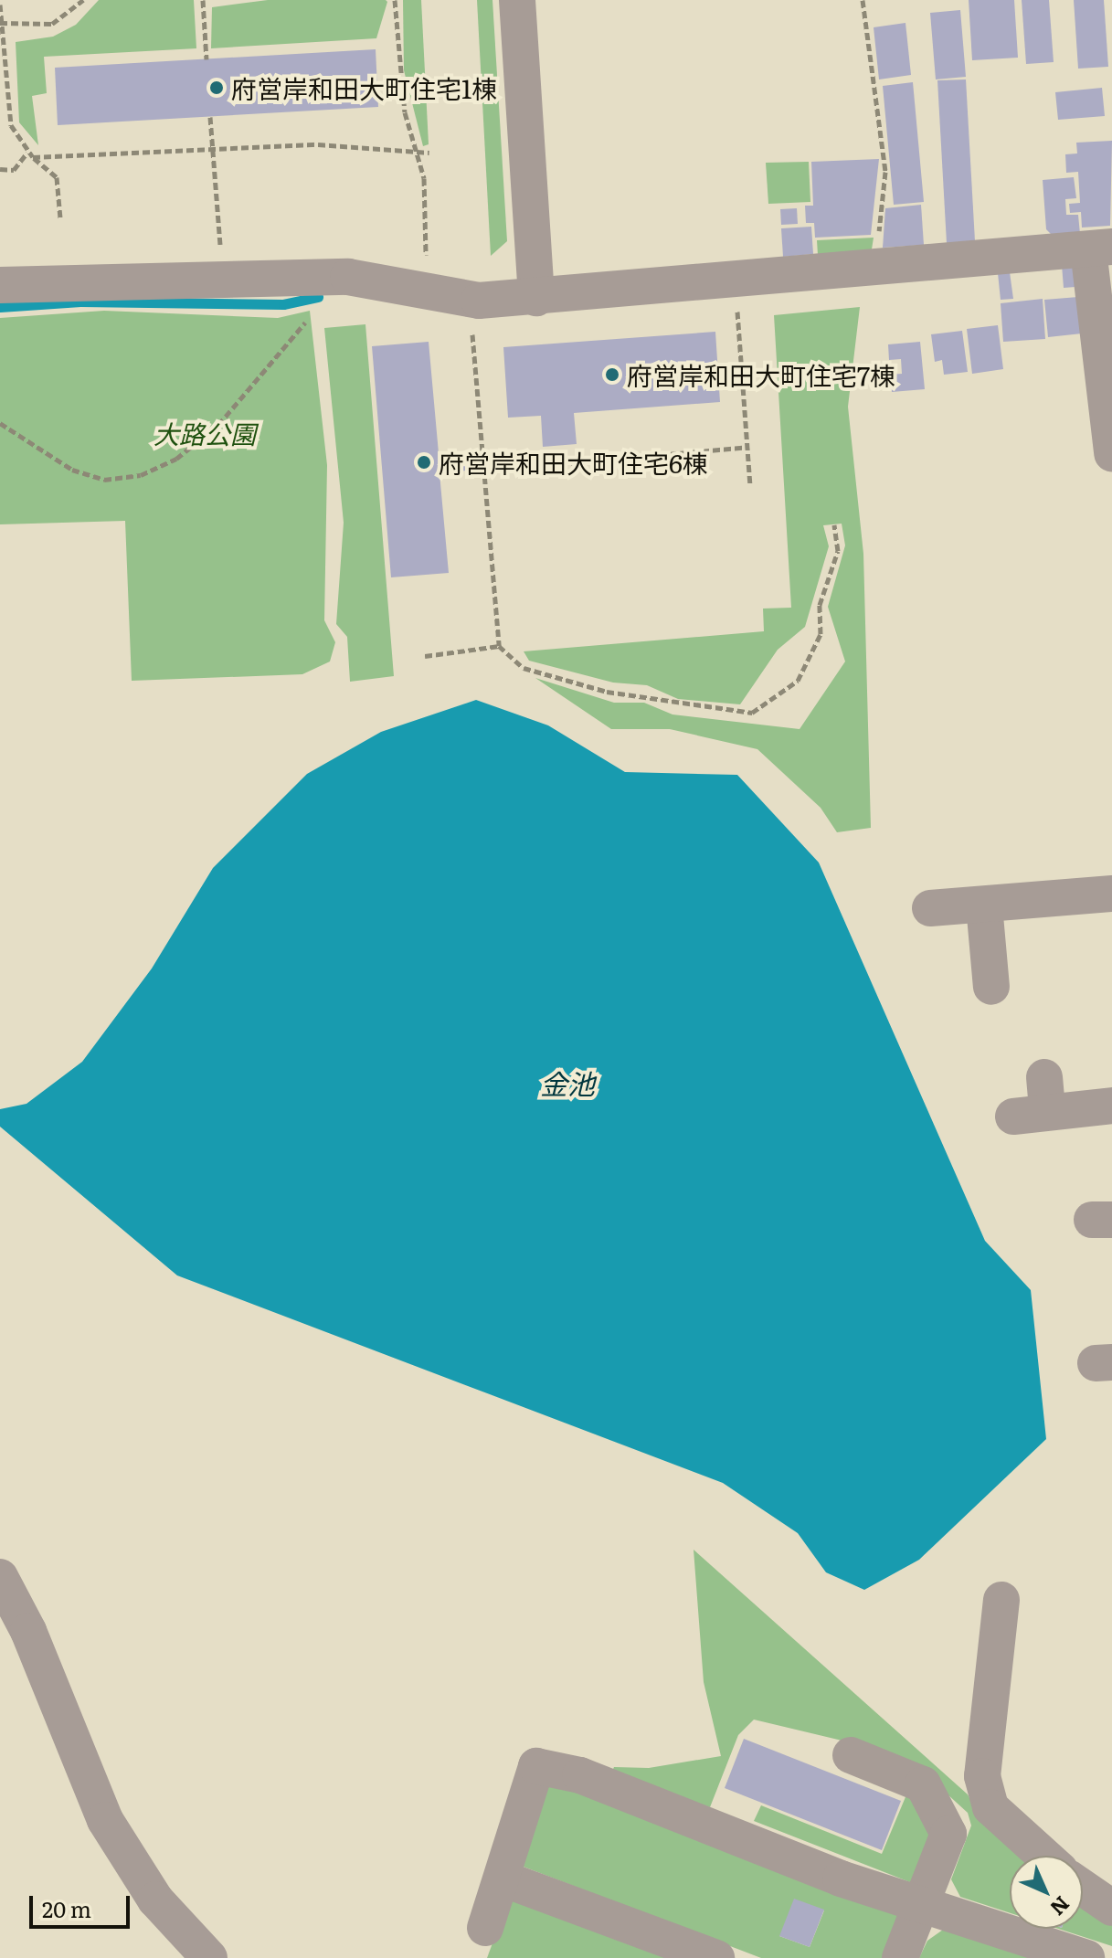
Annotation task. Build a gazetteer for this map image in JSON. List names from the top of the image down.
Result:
{
  "water": ["金池"],
  "parks": ["大路公園"],
  "places": ["府営岸和田大町住宅1棟", "府営岸和田大町住宅7棟", "府営岸和田大町住宅6棟"],
  "scale_bar": "20 m",
  "north": "bottom right"
}
